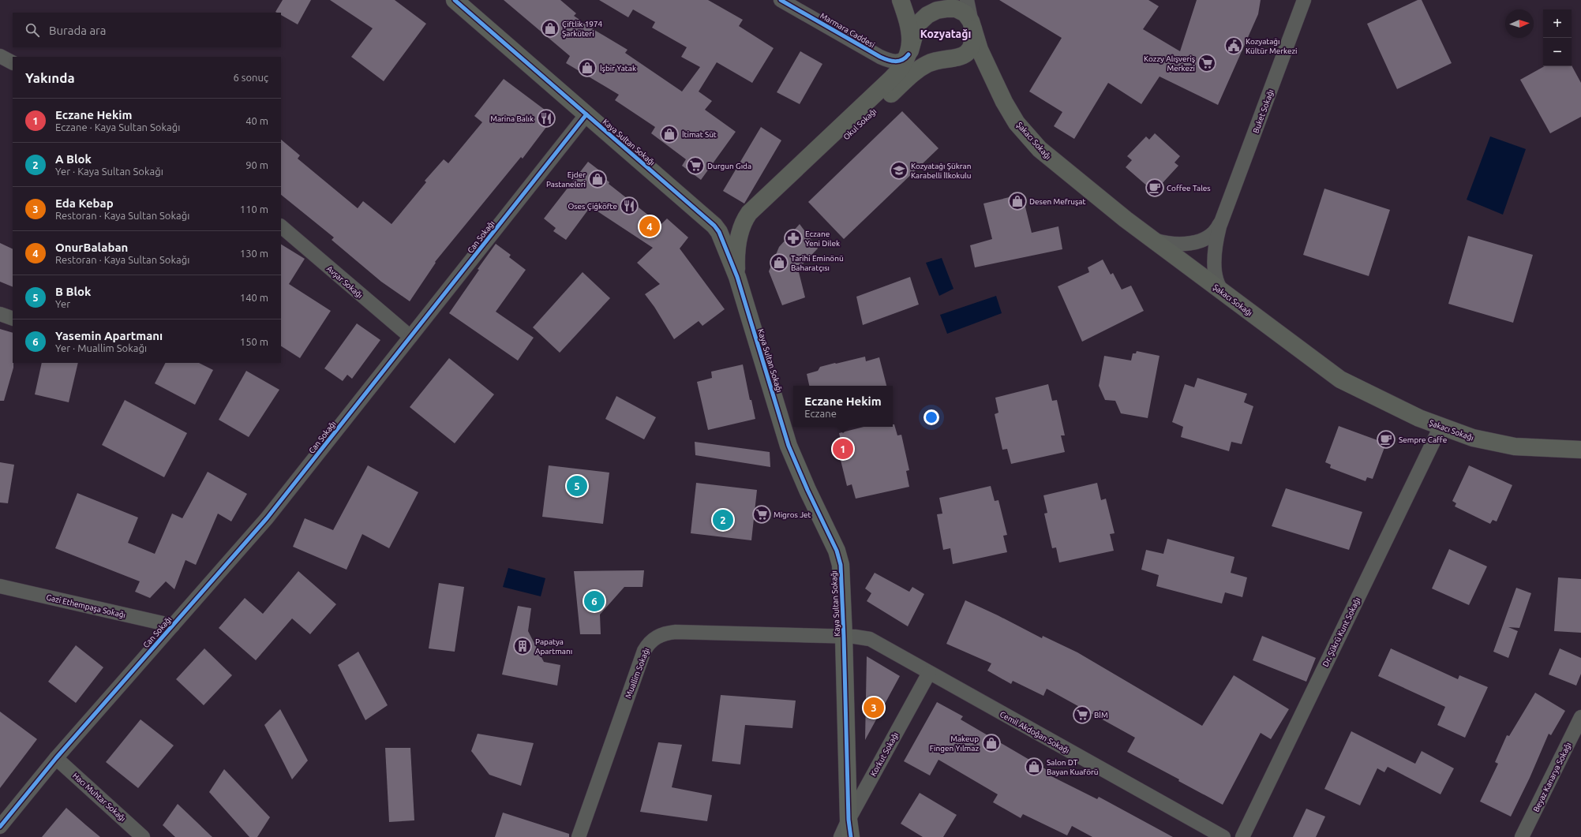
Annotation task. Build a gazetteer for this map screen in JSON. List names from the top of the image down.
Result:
{
  "streets": {
    "street": [
      "Marmara Caddesi",
      "Buket Sokağı",
      "Okul Sokağı",
      "Şakacı Sokağı",
      "Kaya Sultan Sokağı",
      "Can Sokağı",
      "Avşar Sokağı",
      "Gazi Ethempaşa Sokağı",
      "Dr. Şükrü Kunt Sokağı",
      "Muallim Sokağı",
      "Cemil Akdoğan Sokağı",
      "Korkut Sokağı",
      "Beyaz Kanarya Sokağı",
      "Hacı Muhtar Sokağı"
    ]
  },
  "crossings": [
    ["Marmara Caddesi", "Okul Sokağı"],
    ["Marmara Caddesi", "Şakacı Sokağı"],
    ["Buket Sokağı", "Şakacı Sokağı"],
    ["Okul Sokağı", "Şakacı Sokağı"],
    ["Okul Sokağı", "Kaya Sultan Sokağı"],
    ["Şakacı Sokağı", "Dr. Şükrü Kunt Sokağı"],
    ["Kaya Sultan Sokağı", "Can Sokağı"],
    ["Kaya Sultan Sokağı", "Muallim Sokağı"],
    ["Kaya Sultan Sokağı", "Cemil Akdoğan Sokağı"],
    ["Kaya Sultan Sokağı", "Korkut Sokağı"],
    ["Can Sokağı", "Avşar Sokağı"],
    ["Can Sokağı", "Gazi Ethempaşa Sokağı"],
    ["Can Sokağı", "Hacı Muhtar Sokağı"],
    ["Muallim Sokağı", "Cemil Akdoğan Sokağı"],
    ["Cemil Akdoğan Sokağı", "Korkut Sokağı"]
  ],
  "districts": ["Kozyatağı"],
  "places": {
    "shop": [
      "Çiftlik 1974 Şarküteri",
      "İşbir Yatak",
      "İtimat Süt",
      "Ejder Pastaneleri",
      "Desen Mefruşat",
      "Tarihi Eminönü Baharatçısı",
      "Makeup Fingen Yılmaz",
      "Salon DT Bayan Kuaförü"
    ],
    "public building": ["Kozyatağı Kültür Merkezi"],
    "supermarket": [
      "Kozzy Alışveriş Merkezi",
      "Durgun Gıda",
      "Migros Jet",
      "BİM"
    ],
    "restaurant": ["Marina Balık", "Oses Çiğköfte"],
    "school or university": ["Kozyatağı Şükran Karabelli İlkokulu"],
    "cafe": ["Coffee Tales", "Sempre Caffe"],
    "pharmacy": ["Eczane Yeni Dilek"],
    "building": ["Papatya Apartmanı"]
  },
  "north": "right",
  "page": {
    "map_buttons": ["+", "−"],
    "search": "Burada ara",
    "heading": ["Yakında", "6 sonuç"],
    "list": [
      {
        "mark": "1",
        "name": "Eczane Hekim",
        "note": "Eczane · Kaya Sultan Sokağı",
        "value": "40 m"
      },
      {
        "mark": "2",
        "name": "A Blok",
        "note": "Yer · Kaya Sultan Sokağı",
        "value": "90 m"
      },
      {
        "mark": "3",
        "name": "Eda Kebap",
        "note": "Restoran · Kaya Sultan Sokağı",
        "value": "110 m"
      },
      {
        "mark": "4",
        "name": "OnurBalaban",
        "note": "Restoran · Kaya Sultan Sokağı",
        "value": "130 m"
      },
      {
        "mark": "5",
        "name": "B Blok",
        "note": "Yer",
        "value": "140 m"
      },
      {
        "mark": "6",
        "name": "Yasemin Apartmanı",
        "note": "Yer · Muallim Sokağı",
        "value": "150 m"
      }
    ],
    "pins": [
      "4",
      "1",
      "5",
      "2",
      "6",
      "3"
    ],
    "popup": ["Eczane Hekim", "Eczane"]
  }
}
